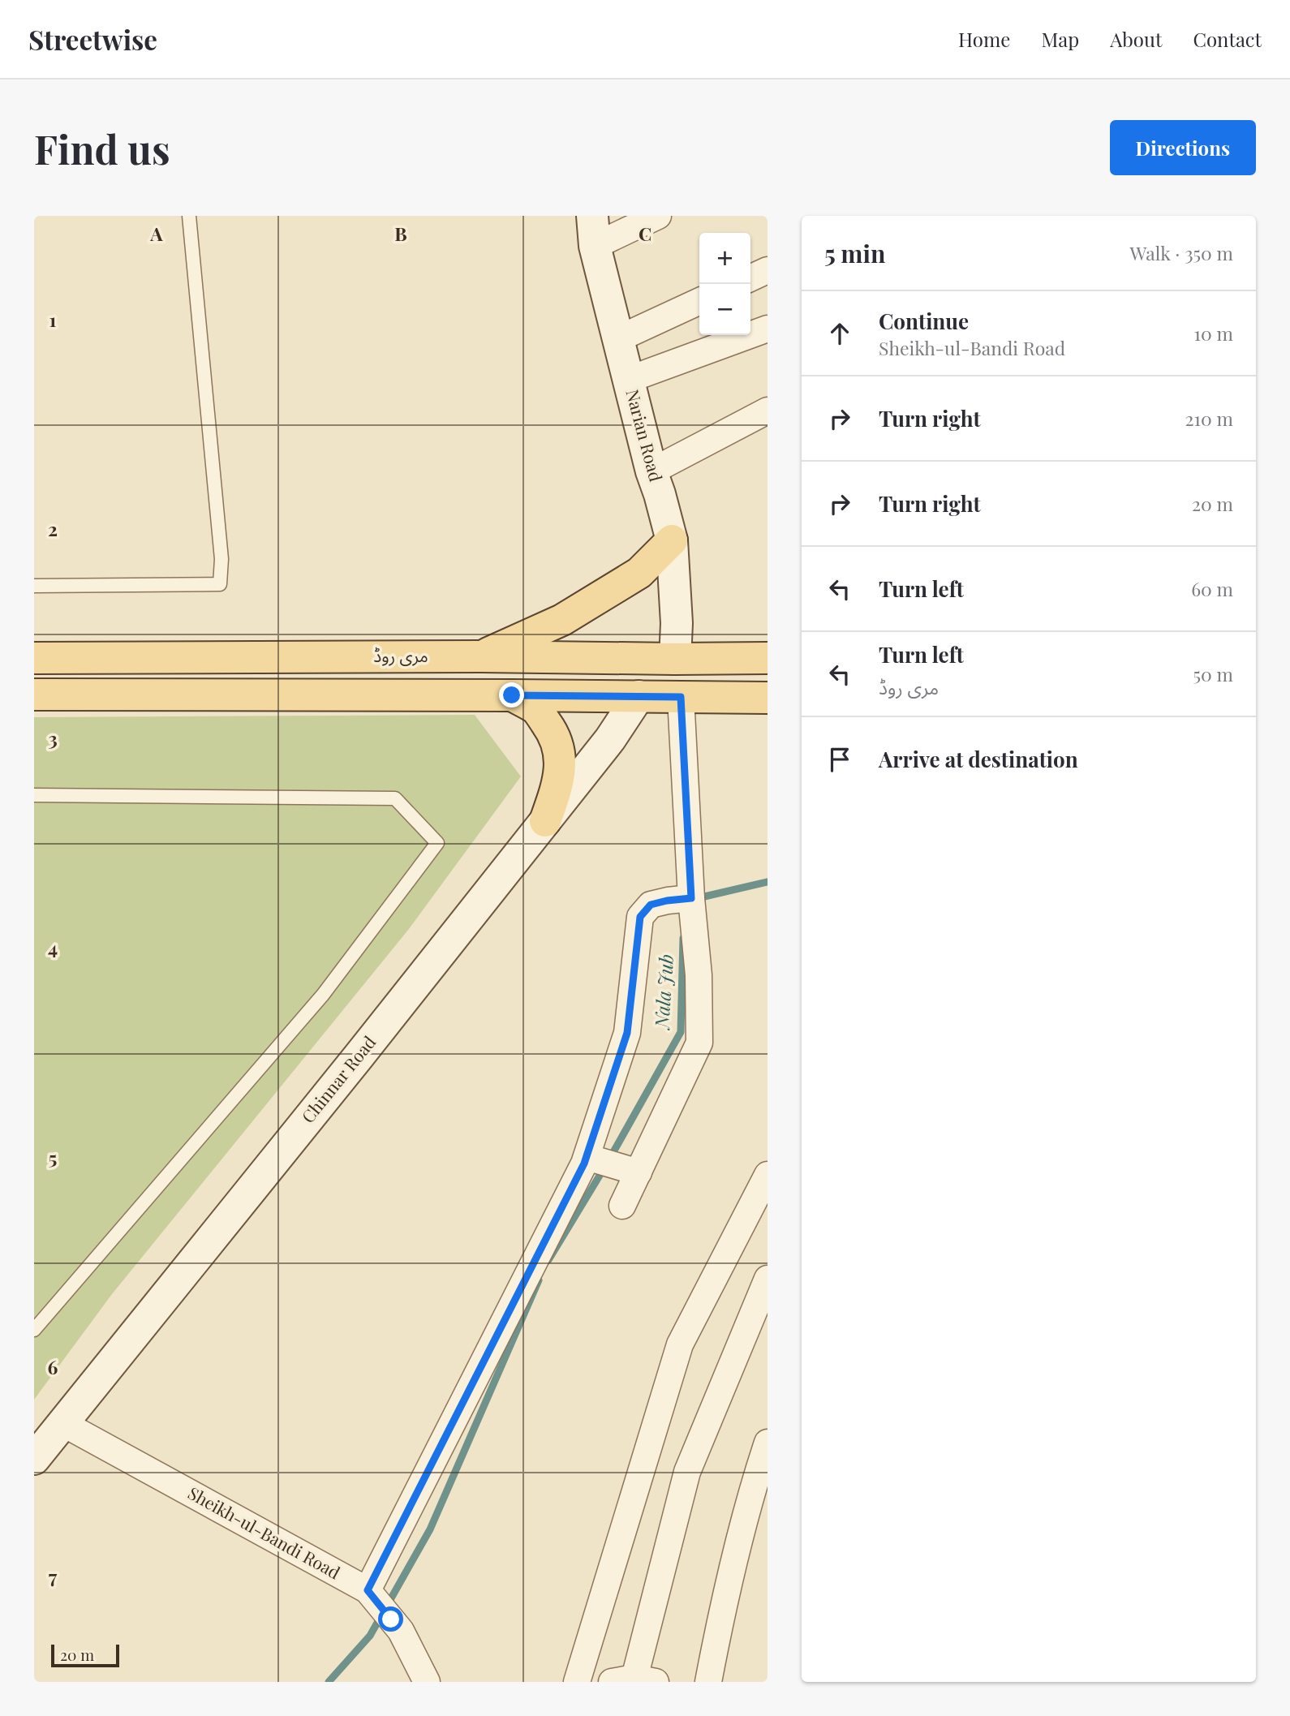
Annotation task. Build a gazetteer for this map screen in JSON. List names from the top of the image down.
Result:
{
  "streets": {
    "main road": ["Narian Road", "مری روڈ", "Chinnar Road"],
    "street": ["Sheikh-ul-Bandi Road"]
  },
  "crossings": [
    ["Narian Road", "مری روڈ"],
    ["Chinnar Road", "Sheikh-ul-Bandi Road"]
  ],
  "water": ["Nala Jub"],
  "scale_bar": "20 m",
  "page": {
    "header": "Streetwise",
    "nav": [
      "Home",
      "Map",
      "About",
      "Contact"
    ],
    "buttons": "Directions",
    "title": "Find us",
    "heading": ["5 min", "Walk · 350 m"],
    "map_buttons": ["+", "−"],
    "list": [
      ["Continue", "Sheikh-ul-Bandi Road", "10 m"],
      ["Turn right", "210 m"],
      ["Turn right", "20 m"],
      ["Turn left", "60 m"],
      ["Turn left", "مری روڈ", "50 m"],
      "Arrive at destination"
    ],
    "scale": "20 m"
  },
  "grid": {
    "columns": ["A", "B", "C"],
    "rows": [
      "1",
      "2",
      "3",
      "4",
      "5",
      "6",
      "7"
    ]
  }
}
